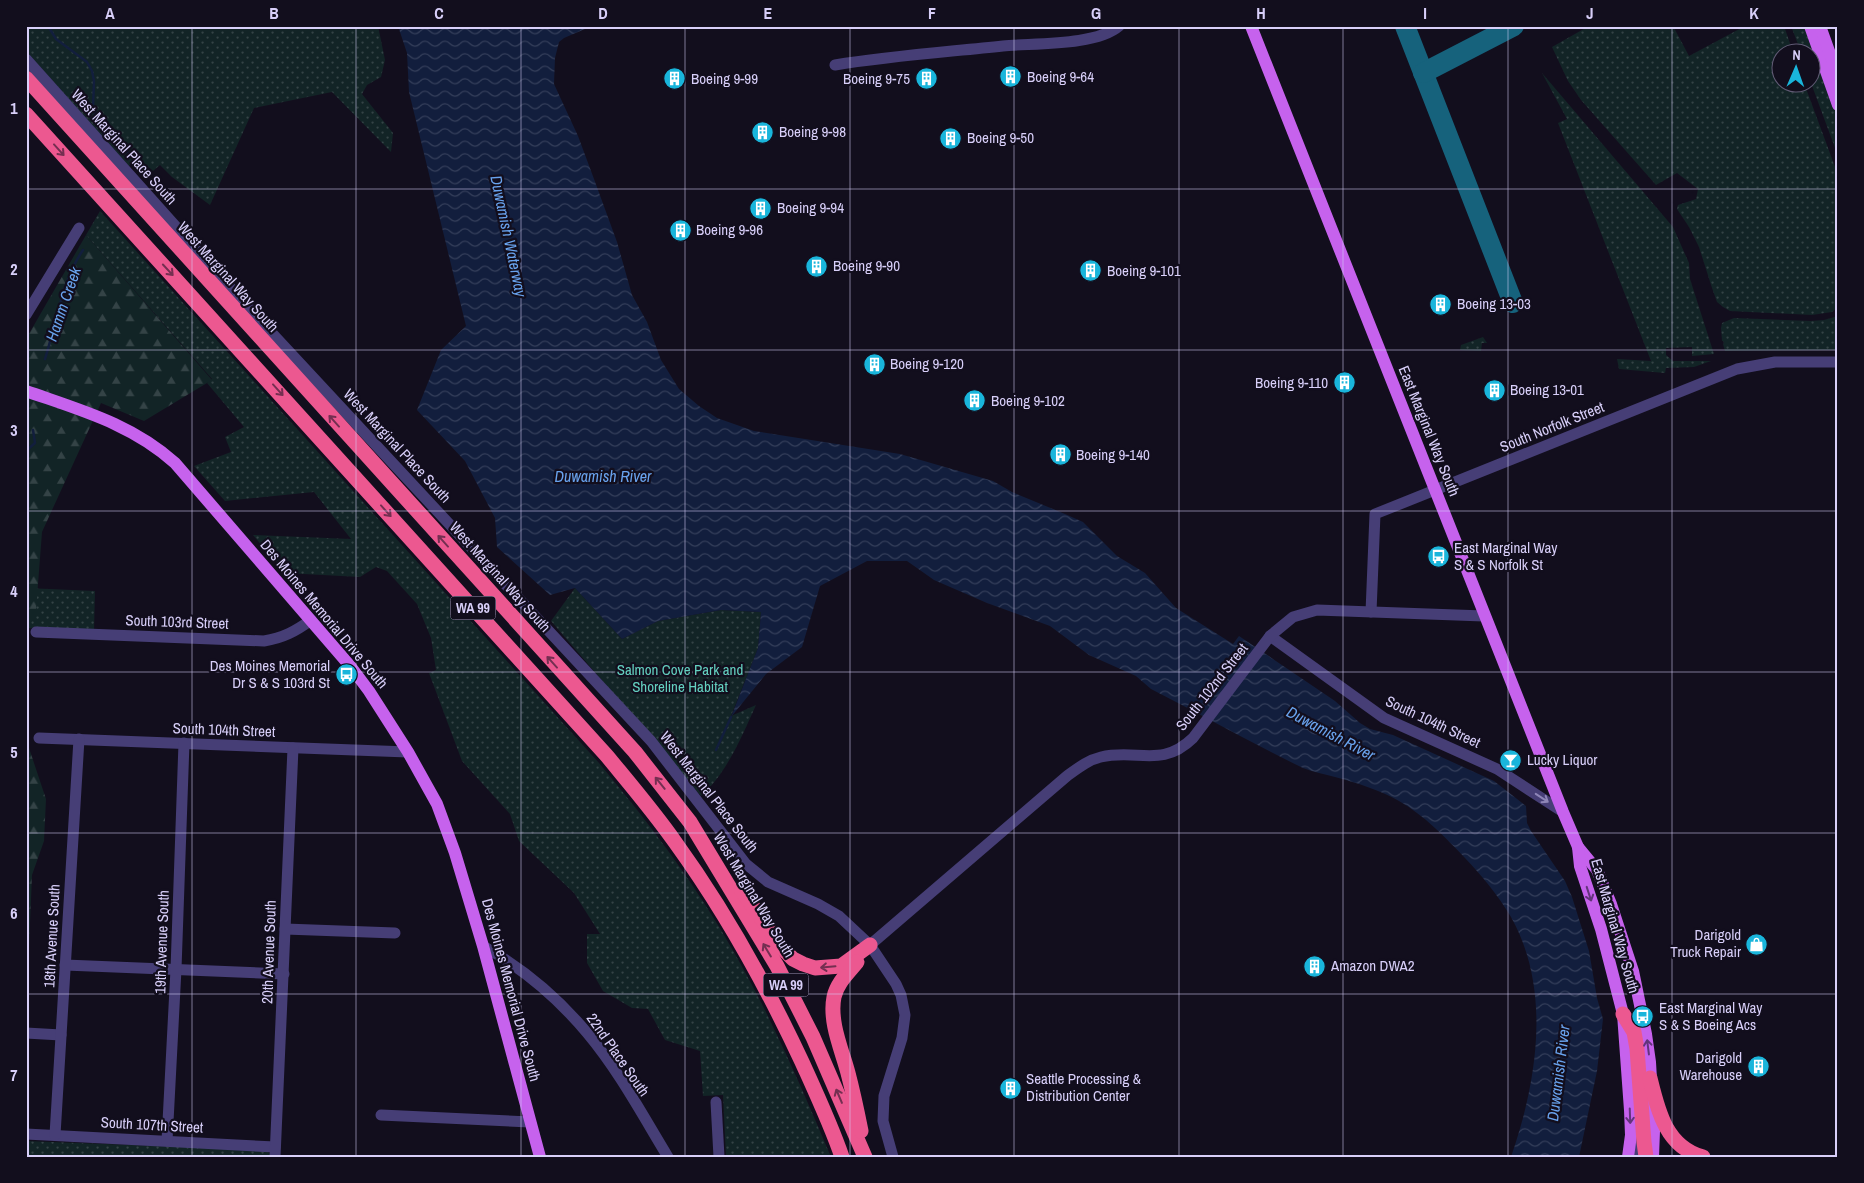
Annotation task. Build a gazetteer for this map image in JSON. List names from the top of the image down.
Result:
{
  "streets": {
    "highway": ["West Marginal Way South", "WA 99"],
    "main road": ["East Marginal Way South", "Des Moines Memorial Drive South"],
    "street": [
      "West Marginal Place South",
      "South Norfolk Street",
      "South 103rd Street",
      "South 102nd Street",
      "South 104th Street",
      "18th Avenue South",
      "19th Avenue South",
      "20th Avenue South",
      "22nd Place South",
      "South 107th Street"
    ]
  },
  "crossings": [
    ["West Marginal Place South", "South 102nd Street"],
    ["South Norfolk Street", "East Marginal Way South"],
    ["South Norfolk Street", "South 102nd Street"],
    ["East Marginal Way South", "South 102nd Street"],
    ["East Marginal Way South", "South 104th Street"],
    ["Des Moines Memorial Drive South", "South 103rd Street"],
    ["Des Moines Memorial Drive South", "South 104th Street"],
    ["Des Moines Memorial Drive South", "22nd Place South"],
    ["South 102nd Street", "South 104th Street"],
    ["South 104th Street", "18th Avenue South"],
    ["South 104th Street", "19th Avenue South"],
    ["South 104th Street", "20th Avenue South"],
    ["18th Avenue South", "South 107th Street"],
    ["19th Avenue South", "South 107th Street"],
    ["20th Avenue South", "South 107th Street"]
  ],
  "one_way": ["South 104th Street"],
  "water": ["Duwamish Waterway", "Hamm Creek", "Duwamish River"],
  "parks": ["Salmon Cove Park and Shoreline Habitat"],
  "places": {
    "building": [
      "Boeing 9-64",
      "Boeing 9-99",
      "Boeing 9-75",
      "Boeing 9-98",
      "Boeing 9-50",
      "Boeing 9-94",
      "Boeing 9-96",
      "Boeing 9-90",
      "Boeing 9-101",
      "Boeing 13-03",
      "Boeing 9-120",
      "Boeing 9-110",
      "Boeing 13-01",
      "Boeing 9-102",
      "Boeing 9-140",
      "Amazon DWA2",
      "Darigold Warehouse",
      "Seattle Processing & Distribution Center"
    ],
    "bus stop": ["East Marginal Way S & S Norfolk St", "Des Moines Memorial Dr S & S 103rd St", "East Marginal Way S & S Boeing Acs"],
    "bar": ["Lucky Liquor"],
    "shop": ["Darigold Truck Repair"]
  },
  "north": "top",
  "grid": {
    "columns": [
      "A",
      "B",
      "C",
      "D",
      "E",
      "F",
      "G",
      "H",
      "I",
      "J",
      "K"
    ],
    "rows": [
      "1",
      "2",
      "3",
      "4",
      "5",
      "6",
      "7"
    ]
  }
}
